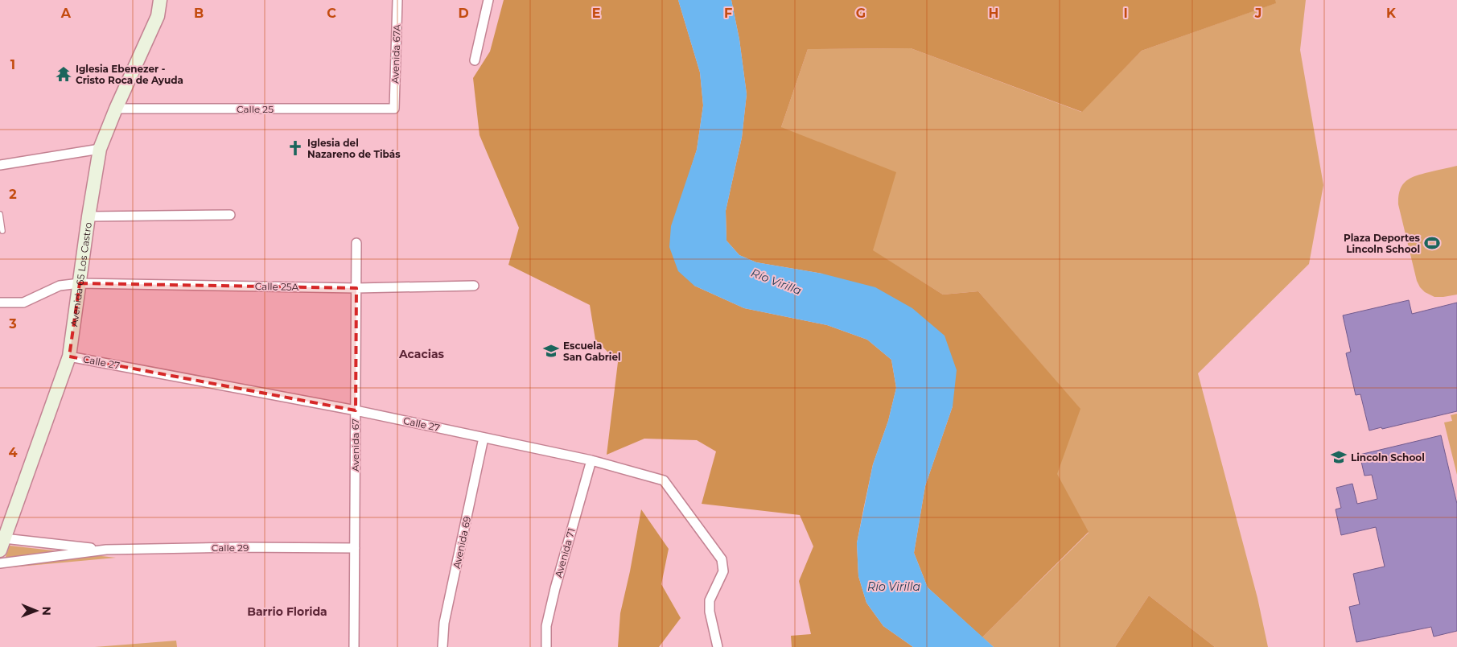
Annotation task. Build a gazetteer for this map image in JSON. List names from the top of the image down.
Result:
{
  "streets": {
    "street": [
      "Avenida 67A",
      "Calle 25",
      "Avenida 65 Los Castro",
      "Calle 25A",
      "Calle 27",
      "Avenida 67",
      "Avenida 69",
      "Calle 29",
      "Avenida 71"
    ]
  },
  "crossings": [
    ["Avenida 67A", "Calle 25"],
    ["Calle 25", "Avenida 65 Los Castro"],
    ["Avenida 65 Los Castro", "Calle 25A"],
    ["Avenida 65 Los Castro", "Calle 27"],
    ["Avenida 65 Los Castro", "Calle 29"],
    ["Calle 25A", "Avenida 67"],
    ["Calle 27", "Avenida 67"],
    ["Calle 27", "Avenida 69"],
    ["Calle 27", "Avenida 71"],
    ["Avenida 67", "Calle 29"]
  ],
  "districts": ["Acacias", "Barrio Florida"],
  "water": ["Río Virilla"],
  "places": {
    "temple": ["Iglesia Ebenezer - Cristo Roca de Ayuda"],
    "church": ["Iglesia del Nazareno de Tibás"],
    "sports": ["Plaza Deportes Lincoln School"],
    "school or university": ["Escuela San Gabriel", "Lincoln School"]
  },
  "north": "right",
  "grid": {
    "columns": [
      "A",
      "B",
      "C",
      "D",
      "E",
      "F",
      "G",
      "H",
      "I",
      "J",
      "K"
    ],
    "rows": [
      "1",
      "2",
      "3",
      "4"
    ]
  }
}
